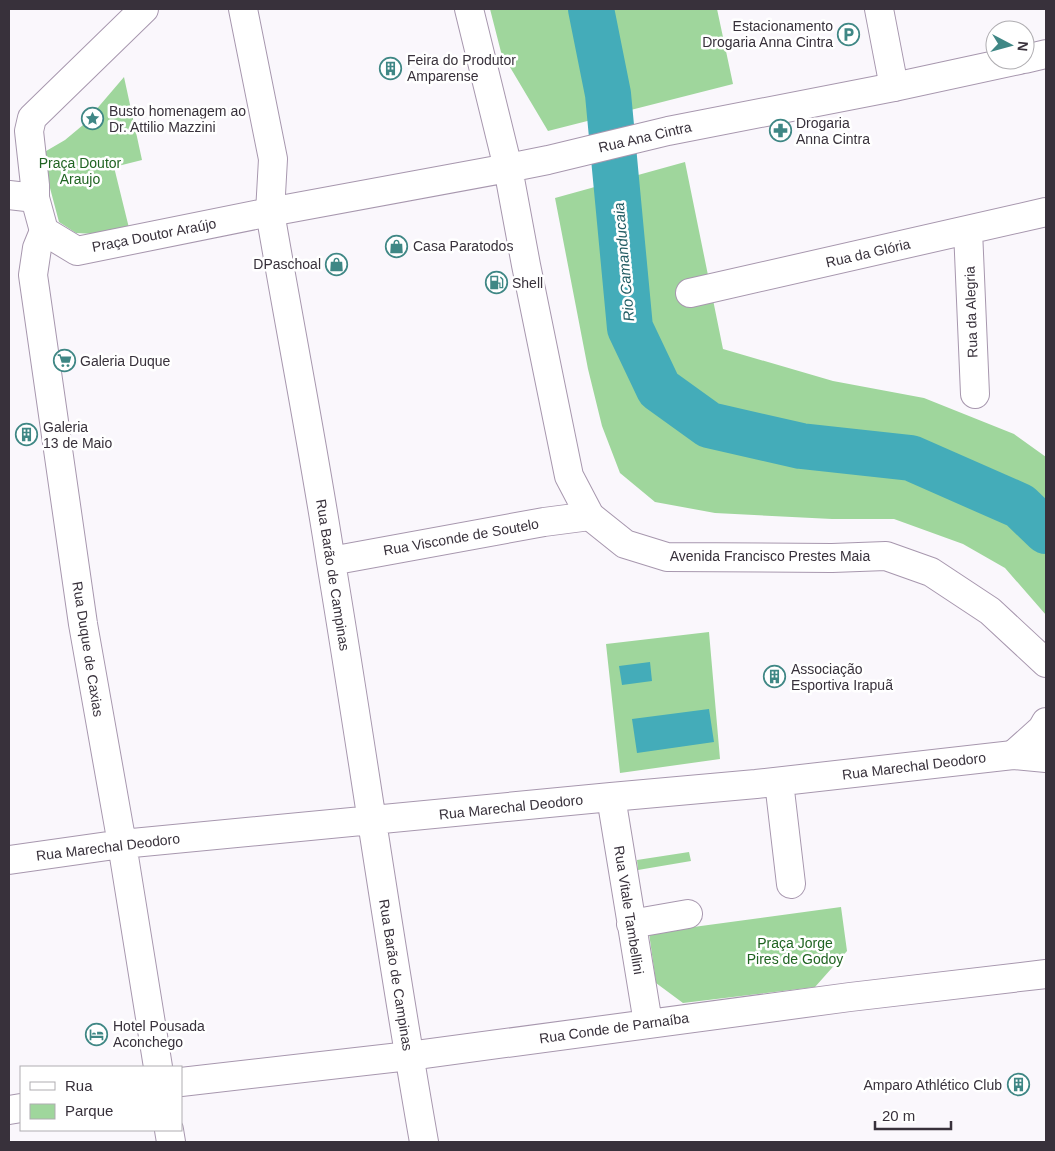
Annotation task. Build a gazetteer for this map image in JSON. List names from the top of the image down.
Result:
{
  "streets": {
    "street": [
      "Rua Ana Cintra",
      "Praça Doutor Araújo",
      "Rua da Glória",
      "Rua da Alegria",
      "Rua Visconde de Soutelo",
      "Avenida Francisco Prestes Maia",
      "Rua Barão de Campinas",
      "Rua Duque de Caxias",
      "Rua Marechal Deodoro",
      "Rua Vitale Tambellini",
      "Rua Conde de Parnaíba"
    ]
  },
  "crossings": [
    ["Rua Ana Cintra", "Praça Doutor Araújo"],
    ["Rua Ana Cintra", "Avenida Francisco Prestes Maia"],
    ["Rua Ana Cintra", "Rua Barão de Campinas"],
    ["Praça Doutor Araújo", "Rua Barão de Campinas"],
    ["Praça Doutor Araújo", "Rua Duque de Caxias"],
    ["Rua da Glória", "Rua da Alegria"],
    ["Rua Visconde de Soutelo", "Avenida Francisco Prestes Maia"],
    ["Rua Visconde de Soutelo", "Rua Barão de Campinas"],
    ["Rua Barão de Campinas", "Rua Marechal Deodoro"],
    ["Rua Barão de Campinas", "Rua Conde de Parnaíba"],
    ["Rua Duque de Caxias", "Rua Marechal Deodoro"],
    ["Rua Marechal Deodoro", "Rua Vitale Tambellini"],
    ["Rua Vitale Tambellini", "Rua Conde de Parnaíba"]
  ],
  "water": ["Rio Camanducaia"],
  "parks": ["Praça Doutor Araujo", "Praça Jorge Pires de Godoy"],
  "places": {
    "parking": ["Estacionamento Drogaria Anna Cintra"],
    "building": [
      "Feira do Produtor Amparense",
      "Galeria 13 de Maio",
      "Associação Esportiva Irapuã",
      "Amparo Athlético Club"
    ],
    "place": ["Busto homenagem ao Dr. Attilio Mazzini"],
    "pharmacy": ["Drogaria Anna Cintra"],
    "shop": ["Casa Paratodos", "DPaschoal"],
    "fuel station": ["Shell"],
    "supermarket": ["Galeria Duque"],
    "hotel": ["Hotel Pousada Aconchego"]
  },
  "legend": ["Rua", "Parque"],
  "scale_bar": "20 m",
  "north": "right"
}
